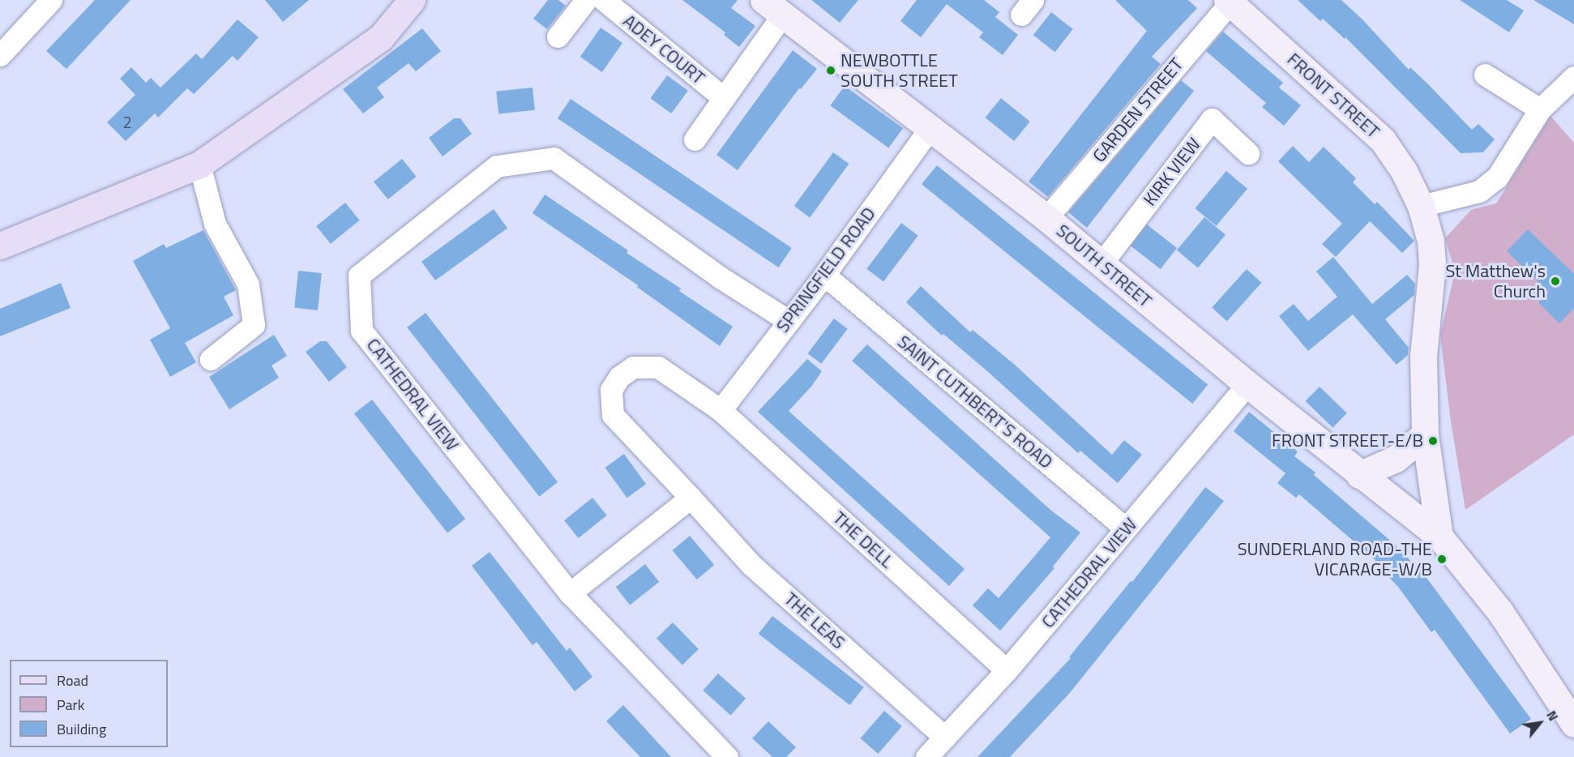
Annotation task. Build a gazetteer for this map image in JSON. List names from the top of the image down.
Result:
{
  "streets": {
    "street": [
      "ADEY COURT",
      "FRONT STREET",
      "GARDEN STREET",
      "KIRK VIEW",
      "SOUTH STREET",
      "SPRINGFIELD ROAD",
      "CATHEDRAL VIEW",
      "SAINT CUTHBERT'S ROAD",
      "THE DELL",
      "THE LEAS"
    ]
  },
  "crossings": [
    ["ADEY COURT", "SOUTH STREET"],
    ["FRONT STREET", "GARDEN STREET"],
    ["FRONT STREET", "SOUTH STREET"],
    ["GARDEN STREET", "SOUTH STREET"],
    ["KIRK VIEW", "SOUTH STREET"],
    ["SOUTH STREET", "SPRINGFIELD ROAD"],
    ["SOUTH STREET", "CATHEDRAL VIEW"],
    ["SPRINGFIELD ROAD", "CATHEDRAL VIEW"],
    ["SPRINGFIELD ROAD", "SAINT CUTHBERT'S ROAD"],
    ["SPRINGFIELD ROAD", "THE DELL"],
    ["CATHEDRAL VIEW", "SAINT CUTHBERT'S ROAD"],
    ["CATHEDRAL VIEW", "THE DELL"],
    ["CATHEDRAL VIEW", "THE LEAS"],
    ["THE DELL", "THE LEAS"]
  ],
  "places": [
    "NEWBOTTLE SOUTH STREET",
    "St Matthew's Church",
    "FRONT STREET-E/B",
    "SUNDERLAND ROAD-THE VICARAGE-W/B"
  ],
  "house_numbers": ["2"],
  "legend": ["Road", "Park", "Building"],
  "north": "top right"
}
